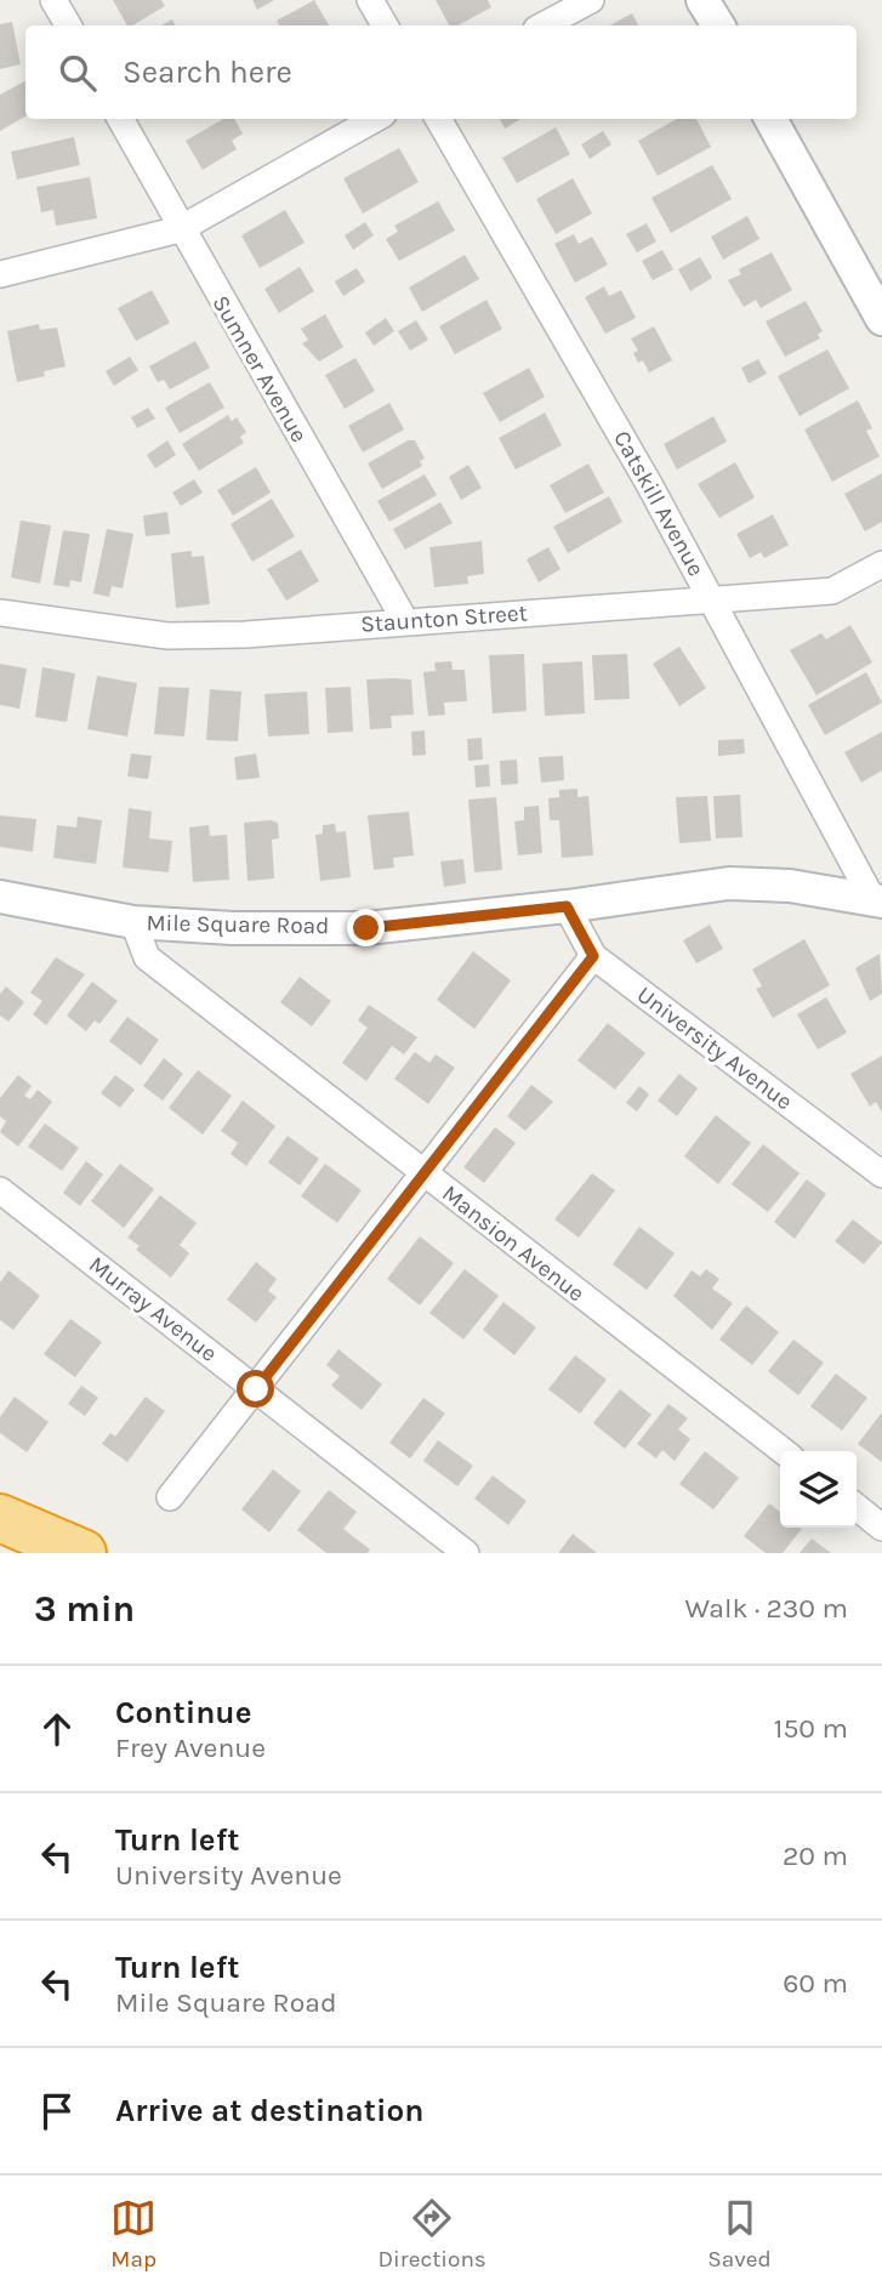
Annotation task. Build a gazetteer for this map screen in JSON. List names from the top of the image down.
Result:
{
  "streets": {
    "street": [
      "Sumner Avenue",
      "Catskill Avenue",
      "Staunton Street",
      "Mile Square Road",
      "University Avenue",
      "Mansion Avenue",
      "Murray Avenue"
    ]
  },
  "crossings": [
    ["Sumner Avenue", "Staunton Street"],
    ["Catskill Avenue", "Staunton Street"],
    ["Catskill Avenue", "Mile Square Road"],
    ["Mile Square Road", "University Avenue"],
    ["Mile Square Road", "Mansion Avenue"]
  ],
  "page": {
    "search": "Search here",
    "heading": ["3 min", "Walk · 230 m"],
    "list": [
      ["Continue", "Frey Avenue", "150 m"],
      ["Turn left", "University Avenue", "20 m"],
      ["Turn left", "Mile Square Road", "60 m"],
      "Arrive at destination"
    ],
    "nav": ["Map", "Directions", "Saved"]
  }
}
